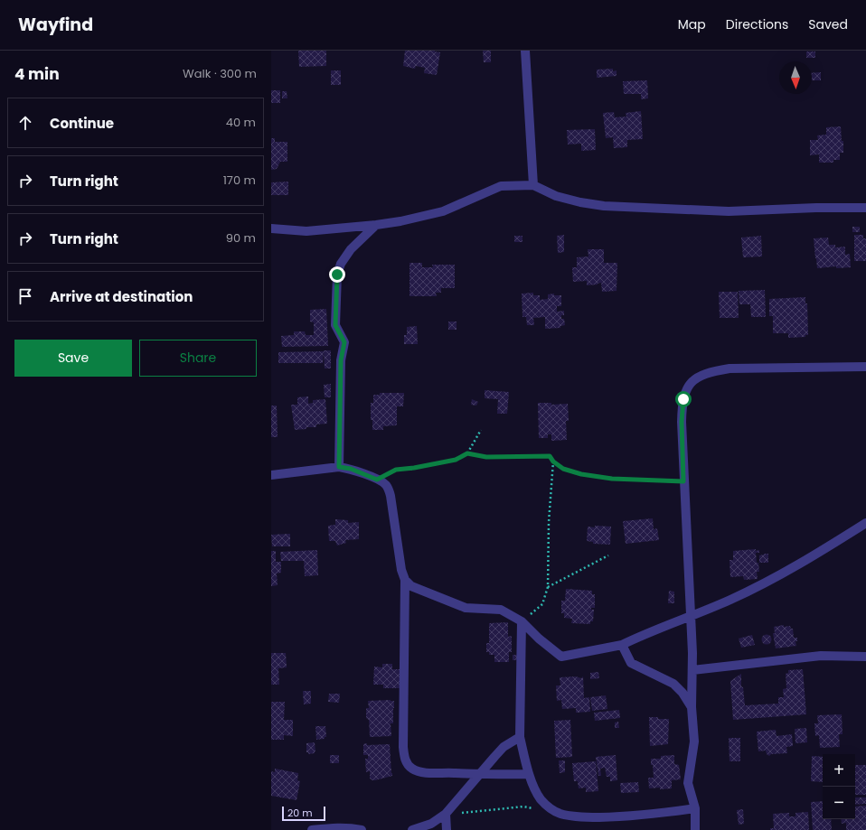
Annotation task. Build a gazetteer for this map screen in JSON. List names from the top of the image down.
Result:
{
  "scale_bar": "20 m",
  "north": "bottom",
  "page": {
    "header": "Wayfind",
    "nav": ["Map", "Directions", "Saved"],
    "heading": ["4 min", "Walk · 300 m"],
    "list": [
      ["Continue", "40 m"],
      ["Turn right", "170 m"],
      ["Turn right", "90 m"],
      "Arrive at destination"
    ],
    "buttons": ["Save", "Share"],
    "map_buttons": ["+", "−"],
    "scale": "20 m"
  }
}
